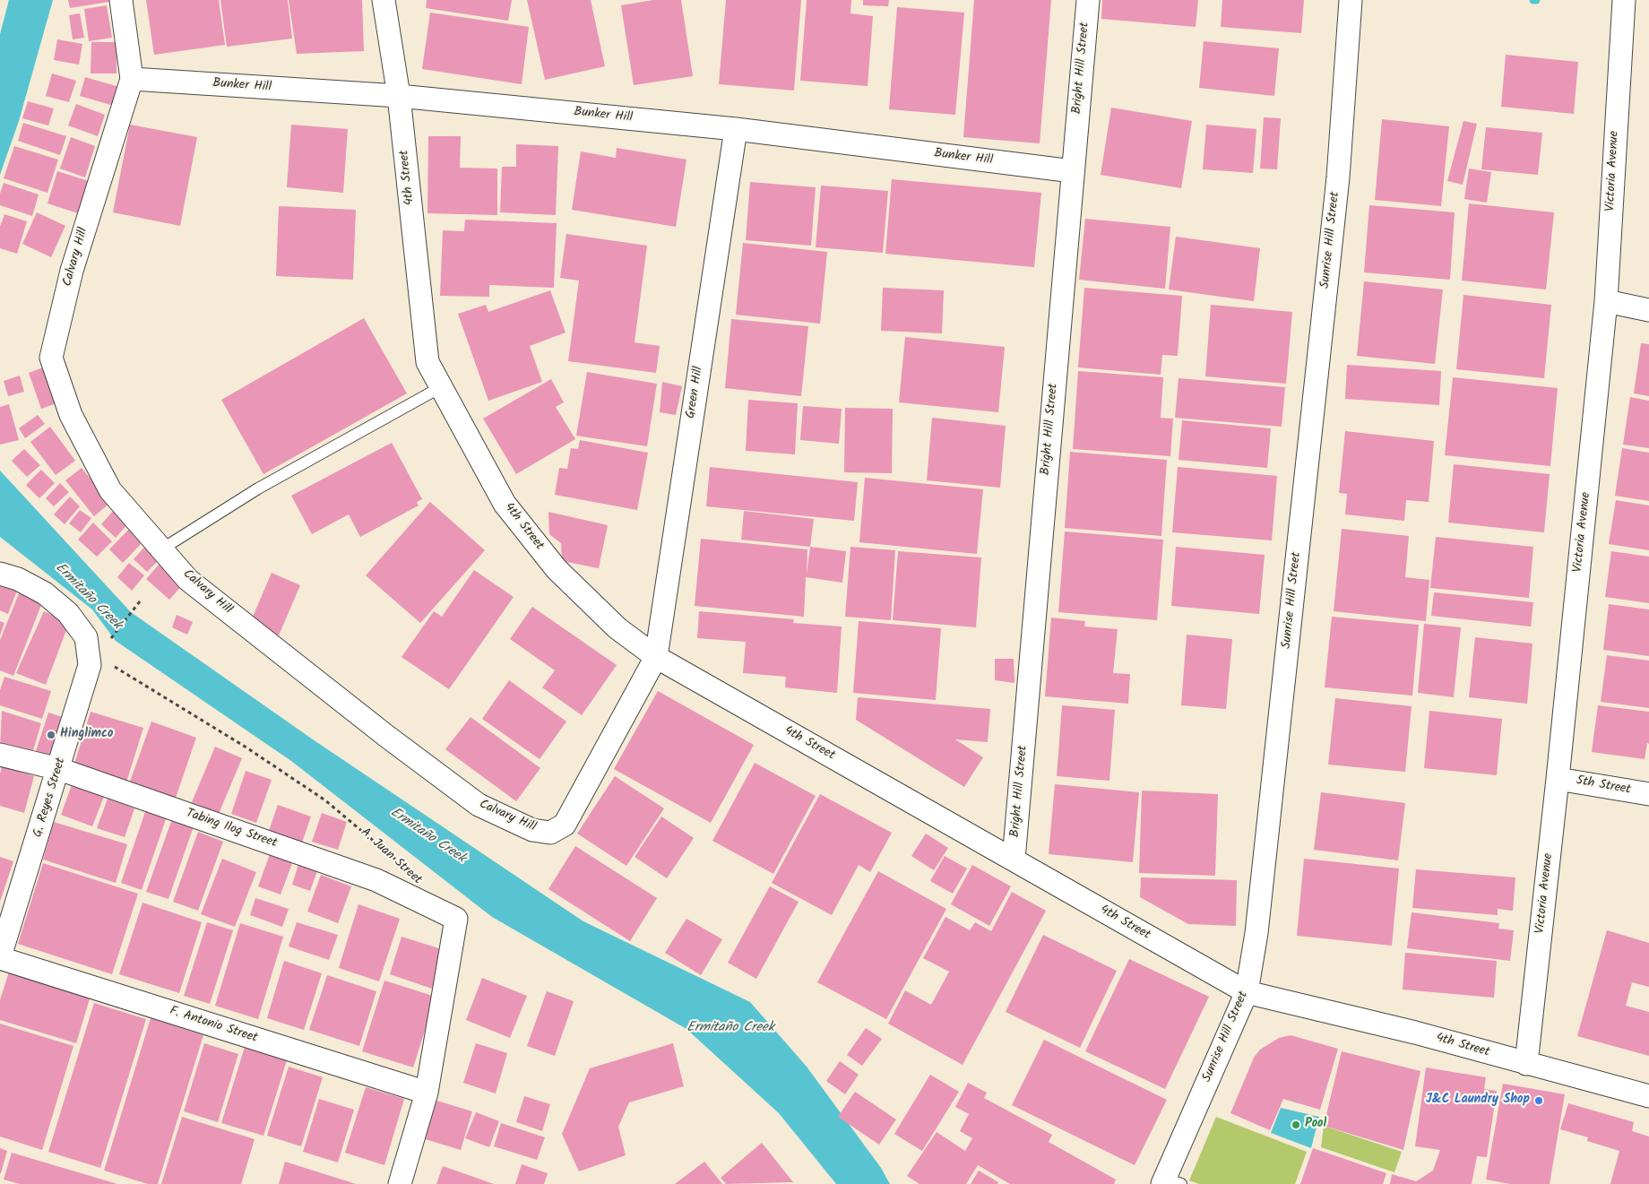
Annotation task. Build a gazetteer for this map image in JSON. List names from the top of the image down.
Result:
{
  "streets": {
    "street": [
      "Bright Hill Street",
      "Bunker Hill",
      "Victoria Avenue",
      "4th Street",
      "Sunrise Hill Street",
      "Calvary Hill",
      "Green Hill",
      "5th Street",
      "G. Reyes Street",
      "Tabing Ilog Street",
      "F. Antonio Street"
    ],
    "path": ["A. Juan Street"]
  },
  "crossings": [
    ["Bright Hill Street", "Bunker Hill"],
    ["Bright Hill Street", "4th Street"],
    ["Bunker Hill", "4th Street"],
    ["Bunker Hill", "Calvary Hill"],
    ["Bunker Hill", "Green Hill"],
    ["Victoria Avenue", "4th Street"],
    ["Victoria Avenue", "5th Street"],
    ["4th Street", "Sunrise Hill Street"],
    ["4th Street", "Calvary Hill"],
    ["4th Street", "Green Hill"],
    ["Calvary Hill", "Green Hill"],
    ["G. Reyes Street", "Tabing Ilog Street"],
    ["G. Reyes Street", "A. Juan Street"],
    ["G. Reyes Street", "F. Antonio Street"],
    ["Tabing Ilog Street", "F. Antonio Street"]
  ],
  "water": ["Ermitaño Creek"],
  "places": ["Hinglimco", "J&C Laundry Shop", "Pool"]
}
